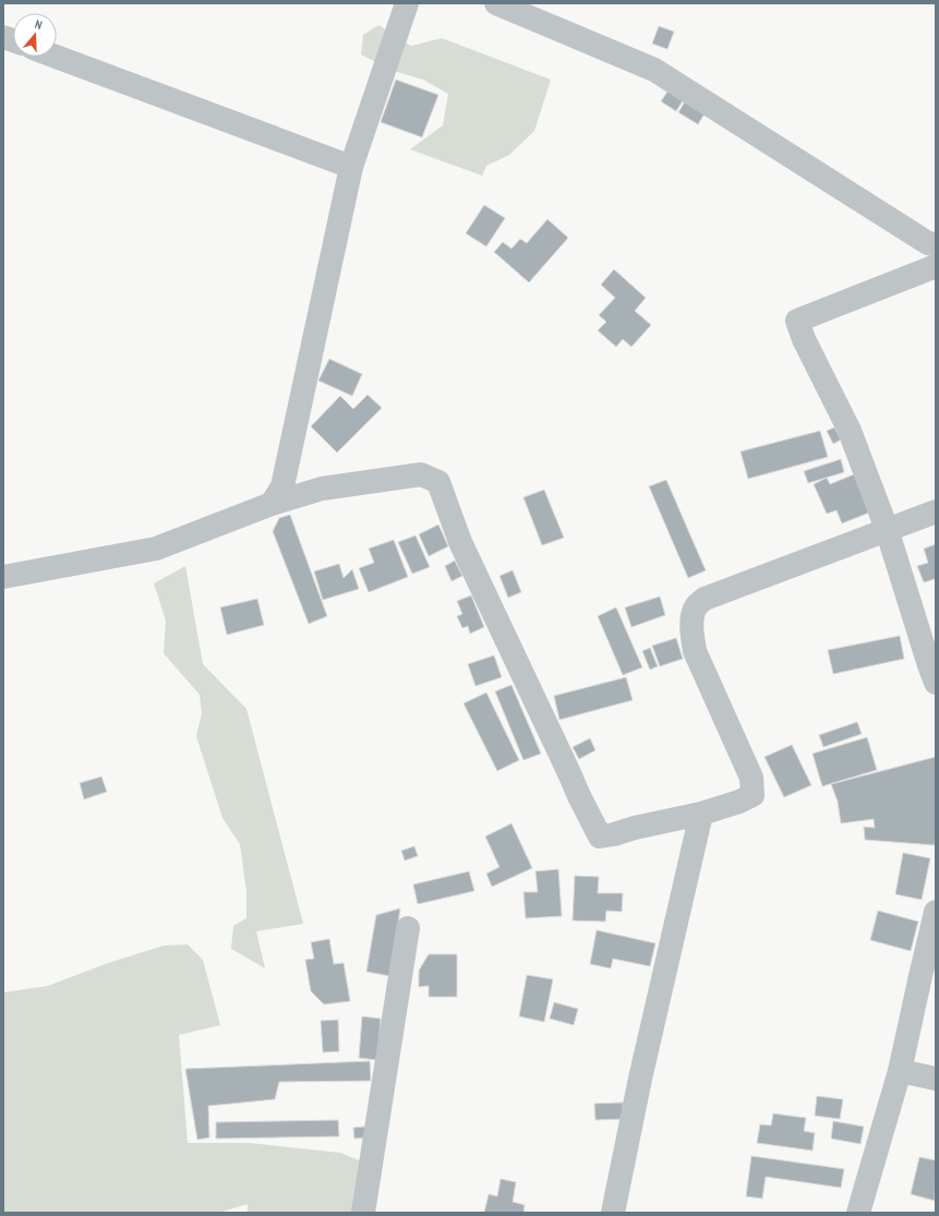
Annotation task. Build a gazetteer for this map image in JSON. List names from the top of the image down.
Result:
{
  "north": "top"
}
